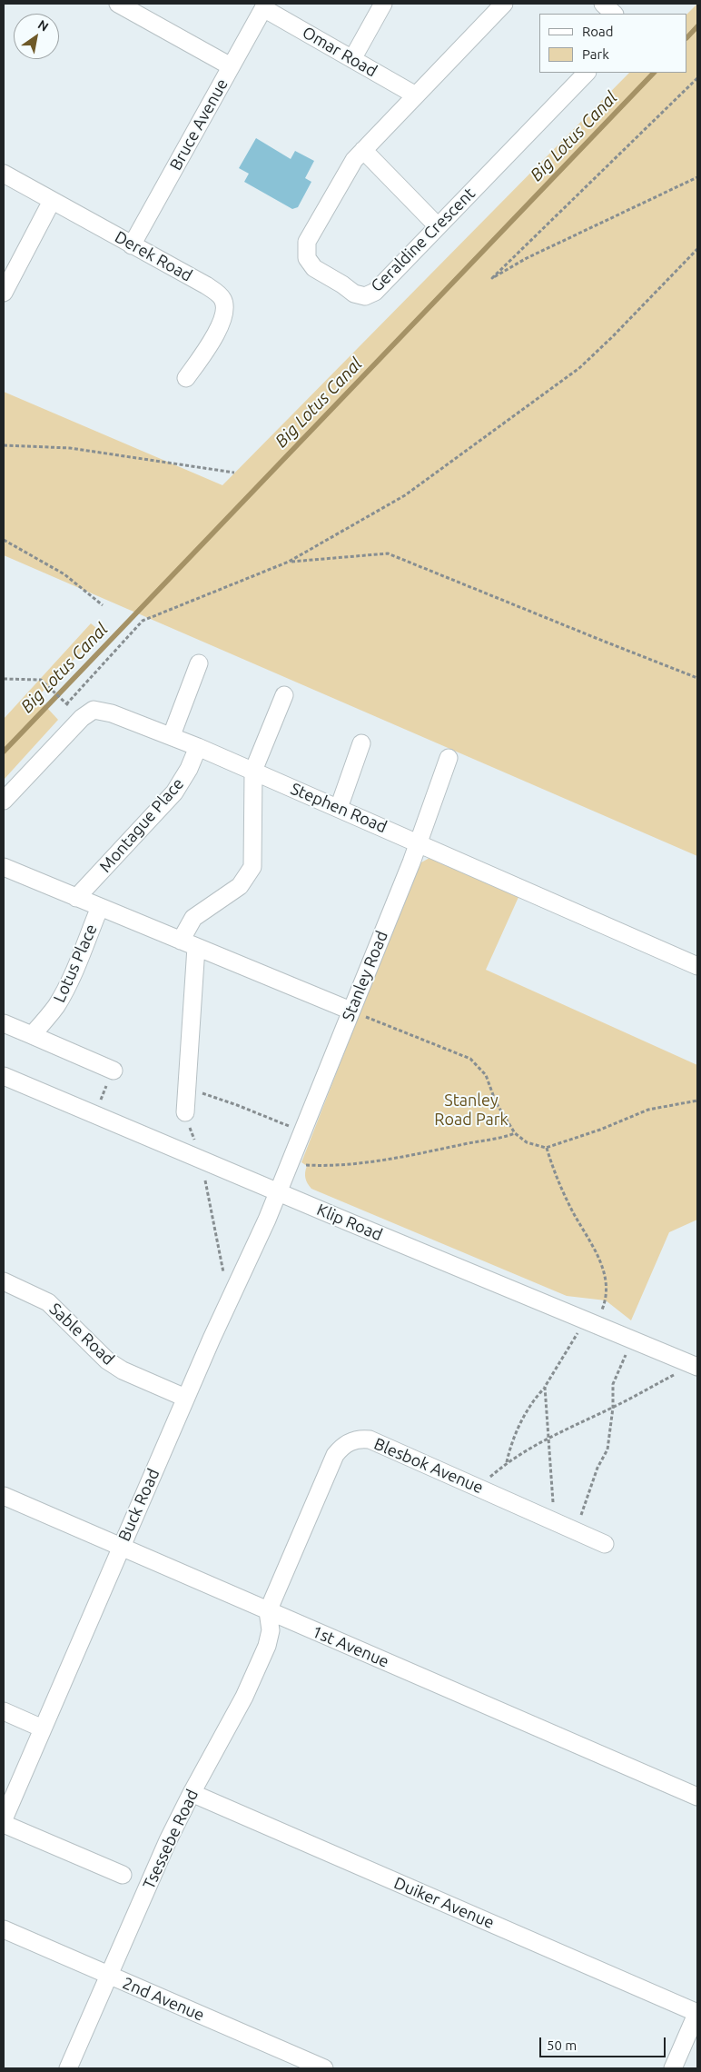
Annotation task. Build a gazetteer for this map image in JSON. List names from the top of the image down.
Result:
{
  "streets": {
    "street": [
      "Omar Road",
      "Bruce Avenue",
      "Geraldine Crescent",
      "Derek Road",
      "Stephen Road",
      "Montague Place",
      "Lotus Place",
      "Stanley Road",
      "Klip Road",
      "Sable Road",
      "Blesbok Avenue",
      "Buck Road",
      "1st Avenue",
      "Tsessebe Road",
      "Duiker Avenue",
      "2nd Avenue"
    ]
  },
  "crossings": [
    ["Omar Road", "Bruce Avenue"],
    ["Omar Road", "Geraldine Crescent"],
    ["Bruce Avenue", "Derek Road"],
    ["Stephen Road", "Montague Place"],
    ["Stephen Road", "Stanley Road"],
    ["Stanley Road", "Klip Road"],
    ["Stanley Road", "Buck Road"],
    ["Klip Road", "Buck Road"],
    ["Sable Road", "Buck Road"],
    ["Blesbok Avenue", "1st Avenue"],
    ["Blesbok Avenue", "Tsessebe Road"],
    ["Buck Road", "1st Avenue"],
    ["1st Avenue", "Tsessebe Road"],
    ["Tsessebe Road", "Duiker Avenue"],
    ["Tsessebe Road", "2nd Avenue"]
  ],
  "water": ["Big Lotus Canal"],
  "parks": ["Stanley Road Park"],
  "legend": ["Road", "Park"],
  "scale_bar": "50 m",
  "north": "top right"
}
